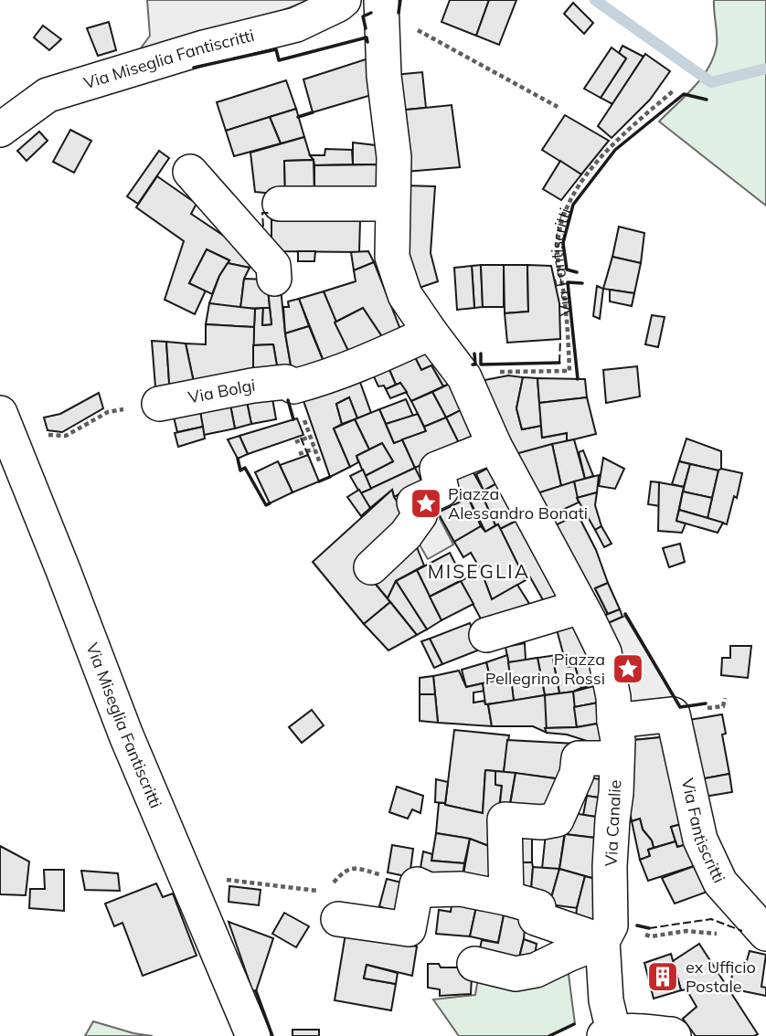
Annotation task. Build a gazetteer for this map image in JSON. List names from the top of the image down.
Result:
{
  "streets": {
    "street": [
      "Via Miseglia Fantiscritti",
      "Via Fantiscritti",
      "Via Bolgi",
      "Via Canalie"
    ]
  },
  "crossings": [
    ["Via Fantiscritti", "Via Canalie"]
  ],
  "districts": ["MISEGLIA"],
  "places": {
    "place": ["Piazza Alessandro Bonati", "Piazza Pellegrino Rossi"],
    "building": ["ex Ufficio Postale"]
  }
}
